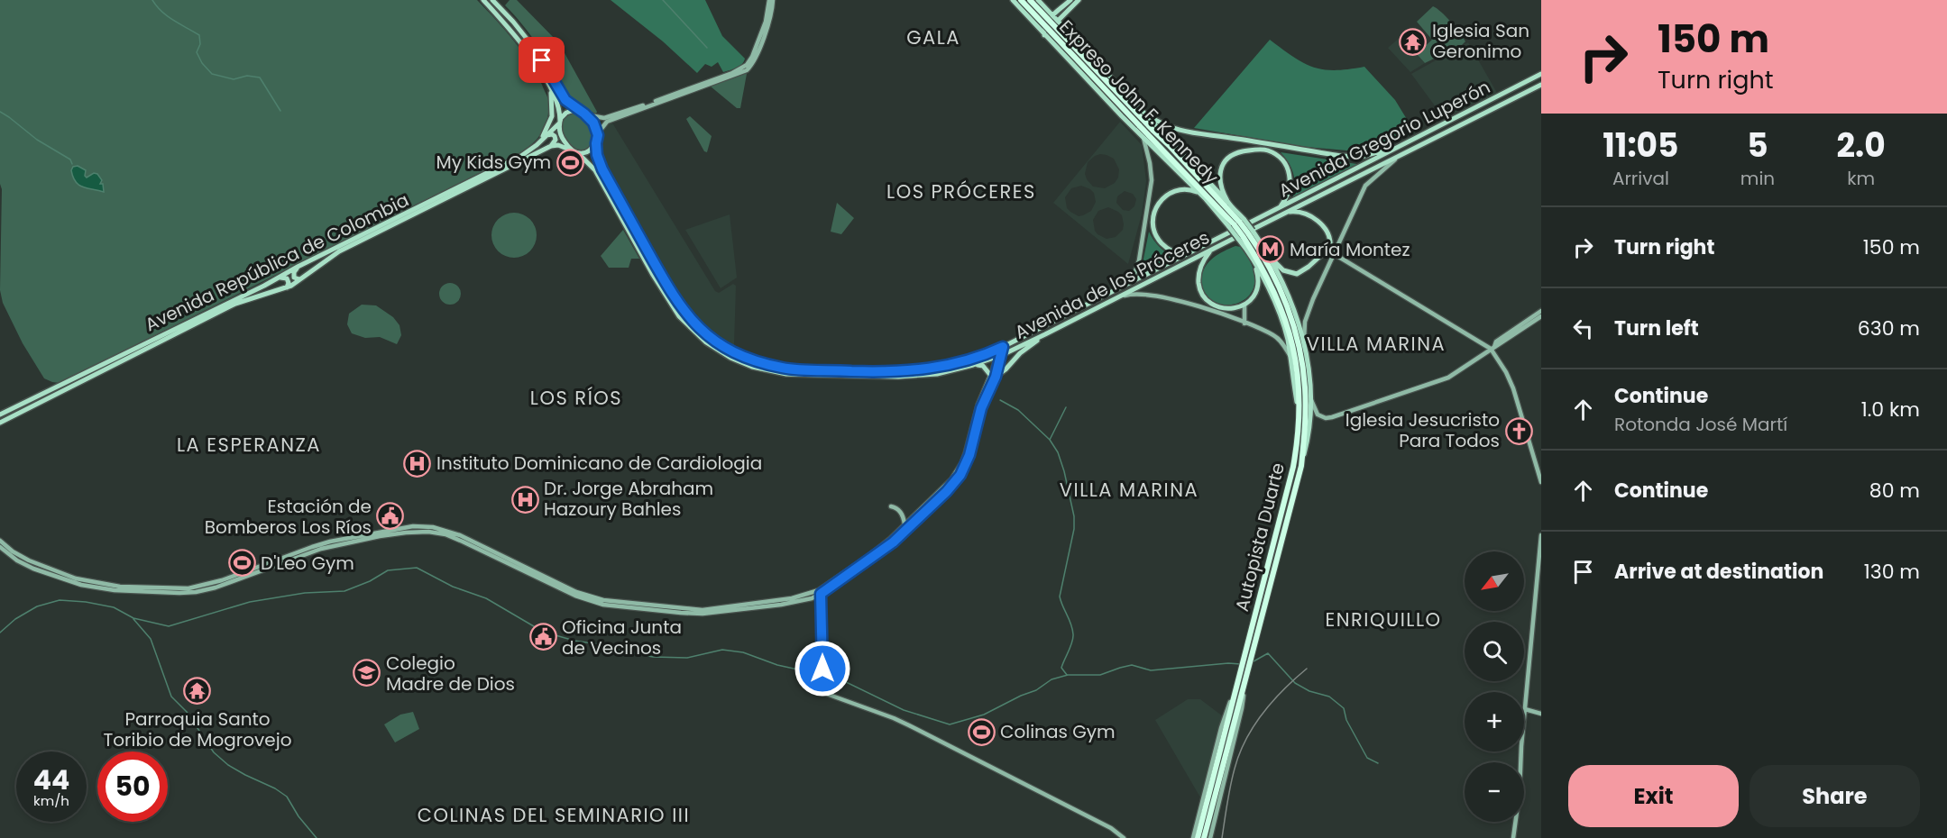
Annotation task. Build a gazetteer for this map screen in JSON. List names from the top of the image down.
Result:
{
  "streets": {
    "highway": ["Expreso John F. Kennedy", "Autopista Duarte"],
    "main road": ["Avenida Gregorio Luperón", "Avenida República de Colombia", "Avenida de los Próceres"]
  },
  "crossings": [
    ["Expreso John F. Kennedy", "Avenida Gregorio Luperón"],
    ["Expreso John F. Kennedy", "Avenida de los Próceres"],
    ["Avenida Gregorio Luperón", "Avenida de los Próceres"],
    ["Avenida Gregorio Luperón", "Autopista Duarte"],
    ["Avenida República de Colombia", "Avenida de los Próceres"],
    ["Avenida de los Próceres", "Autopista Duarte"]
  ],
  "districts": [
    "GALA",
    "LOS PRÓCERES",
    "VILLA MARINA",
    "LOS RÍOS",
    "LA ESPERANZA",
    "VILLA MARINA",
    "ENRIQUILLO",
    "COLINAS DEL SEMINARIO III"
  ],
  "places": {
    "temple": ["Iglesia San Geronimo", "Parroquia Santo Toribio de Mogrovejo"],
    "sports": ["My Kids Gym", "D'Leo Gym", "Colinas Gym"],
    "metro station": ["María Montez"],
    "church": ["Iglesia Jesucristo Para Todos"],
    "hospital": ["Instituto Dominicano de Cardiologia", "Dr. Jorge Abraham Hazoury Bahles"],
    "public building": ["Estación de Bomberos Los Ríos", "Oficina Junta de Vecinos"],
    "school or university": ["Colegio Madre de Dios"]
  },
  "north": "bottom left",
  "page": {
    "turn": ["150 m", "Turn right"],
    "eta": [
      "11:05",
      "Arrival",
      "5",
      "min",
      "2.0",
      "km"
    ],
    "list": [
      {
        "name": "Turn right",
        "value": "150 m"
      },
      {
        "name": "Turn left",
        "value": "630 m"
      },
      {
        "name": "Continue",
        "note": "Rotonda José Martí",
        "value": "1.0 km"
      },
      {
        "name": "Continue",
        "value": "80 m"
      },
      {
        "name": "Arrive at destination",
        "value": "130 m"
      }
    ],
    "map_buttons": ["+", "−"],
    "speed": "44 km/h",
    "limit": "50",
    "buttons": ["Exit", "Share"]
  }
}
